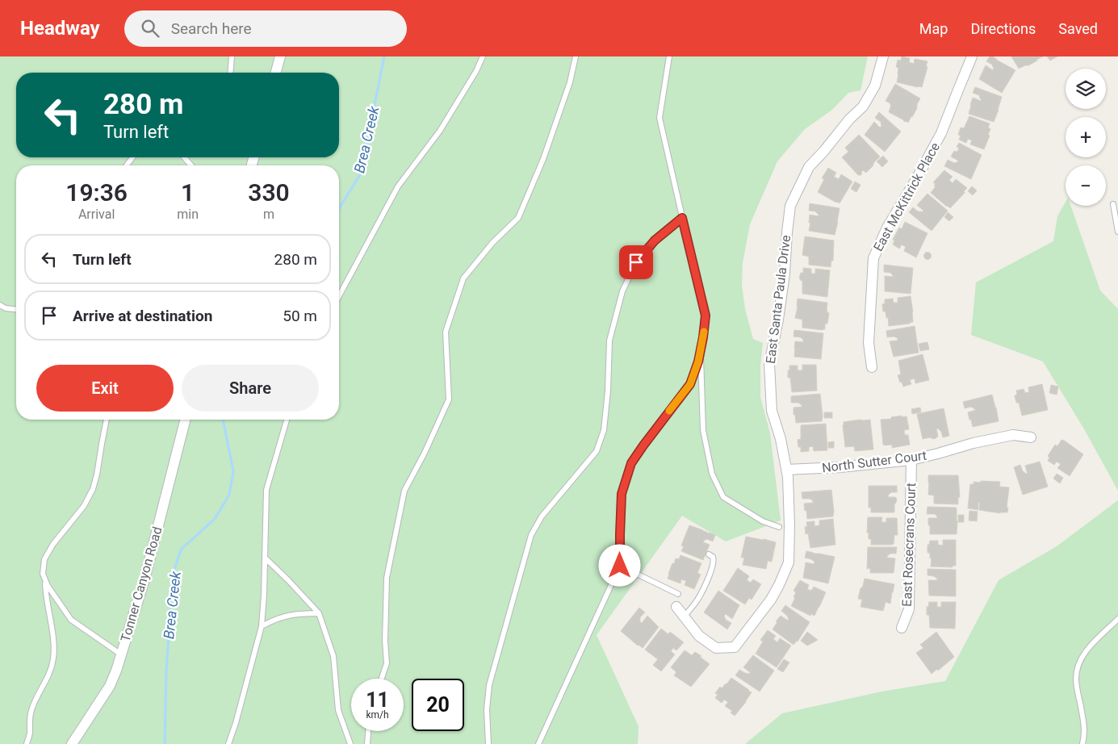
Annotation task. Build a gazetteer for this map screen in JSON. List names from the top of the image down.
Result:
{
  "streets": {
    "street": [
      "East McKittrick Place",
      "East Santa Paula Drive",
      "North Sutter Court",
      "East Rosecrans Court",
      "Tonner Canyon Road"
    ]
  },
  "crossings": [
    ["East Santa Paula Drive", "North Sutter Court"],
    ["North Sutter Court", "East Rosecrans Court"]
  ],
  "water": ["Brea Creek"],
  "page": {
    "header": "Headway",
    "search": "Search here",
    "nav": ["Map", "Directions", "Saved"],
    "map_buttons": ["+", "−"],
    "turn": ["280 m", "Turn left"],
    "eta": [
      "19:36",
      "Arrival",
      "1",
      "min",
      "330",
      "m"
    ],
    "list": [
      {
        "name": "Turn left",
        "value": "280 m"
      },
      {
        "name": "Arrive at destination",
        "value": "50 m"
      }
    ],
    "buttons": ["Exit", "Share"],
    "speed": "11 km/h",
    "limit": "20"
  }
}
